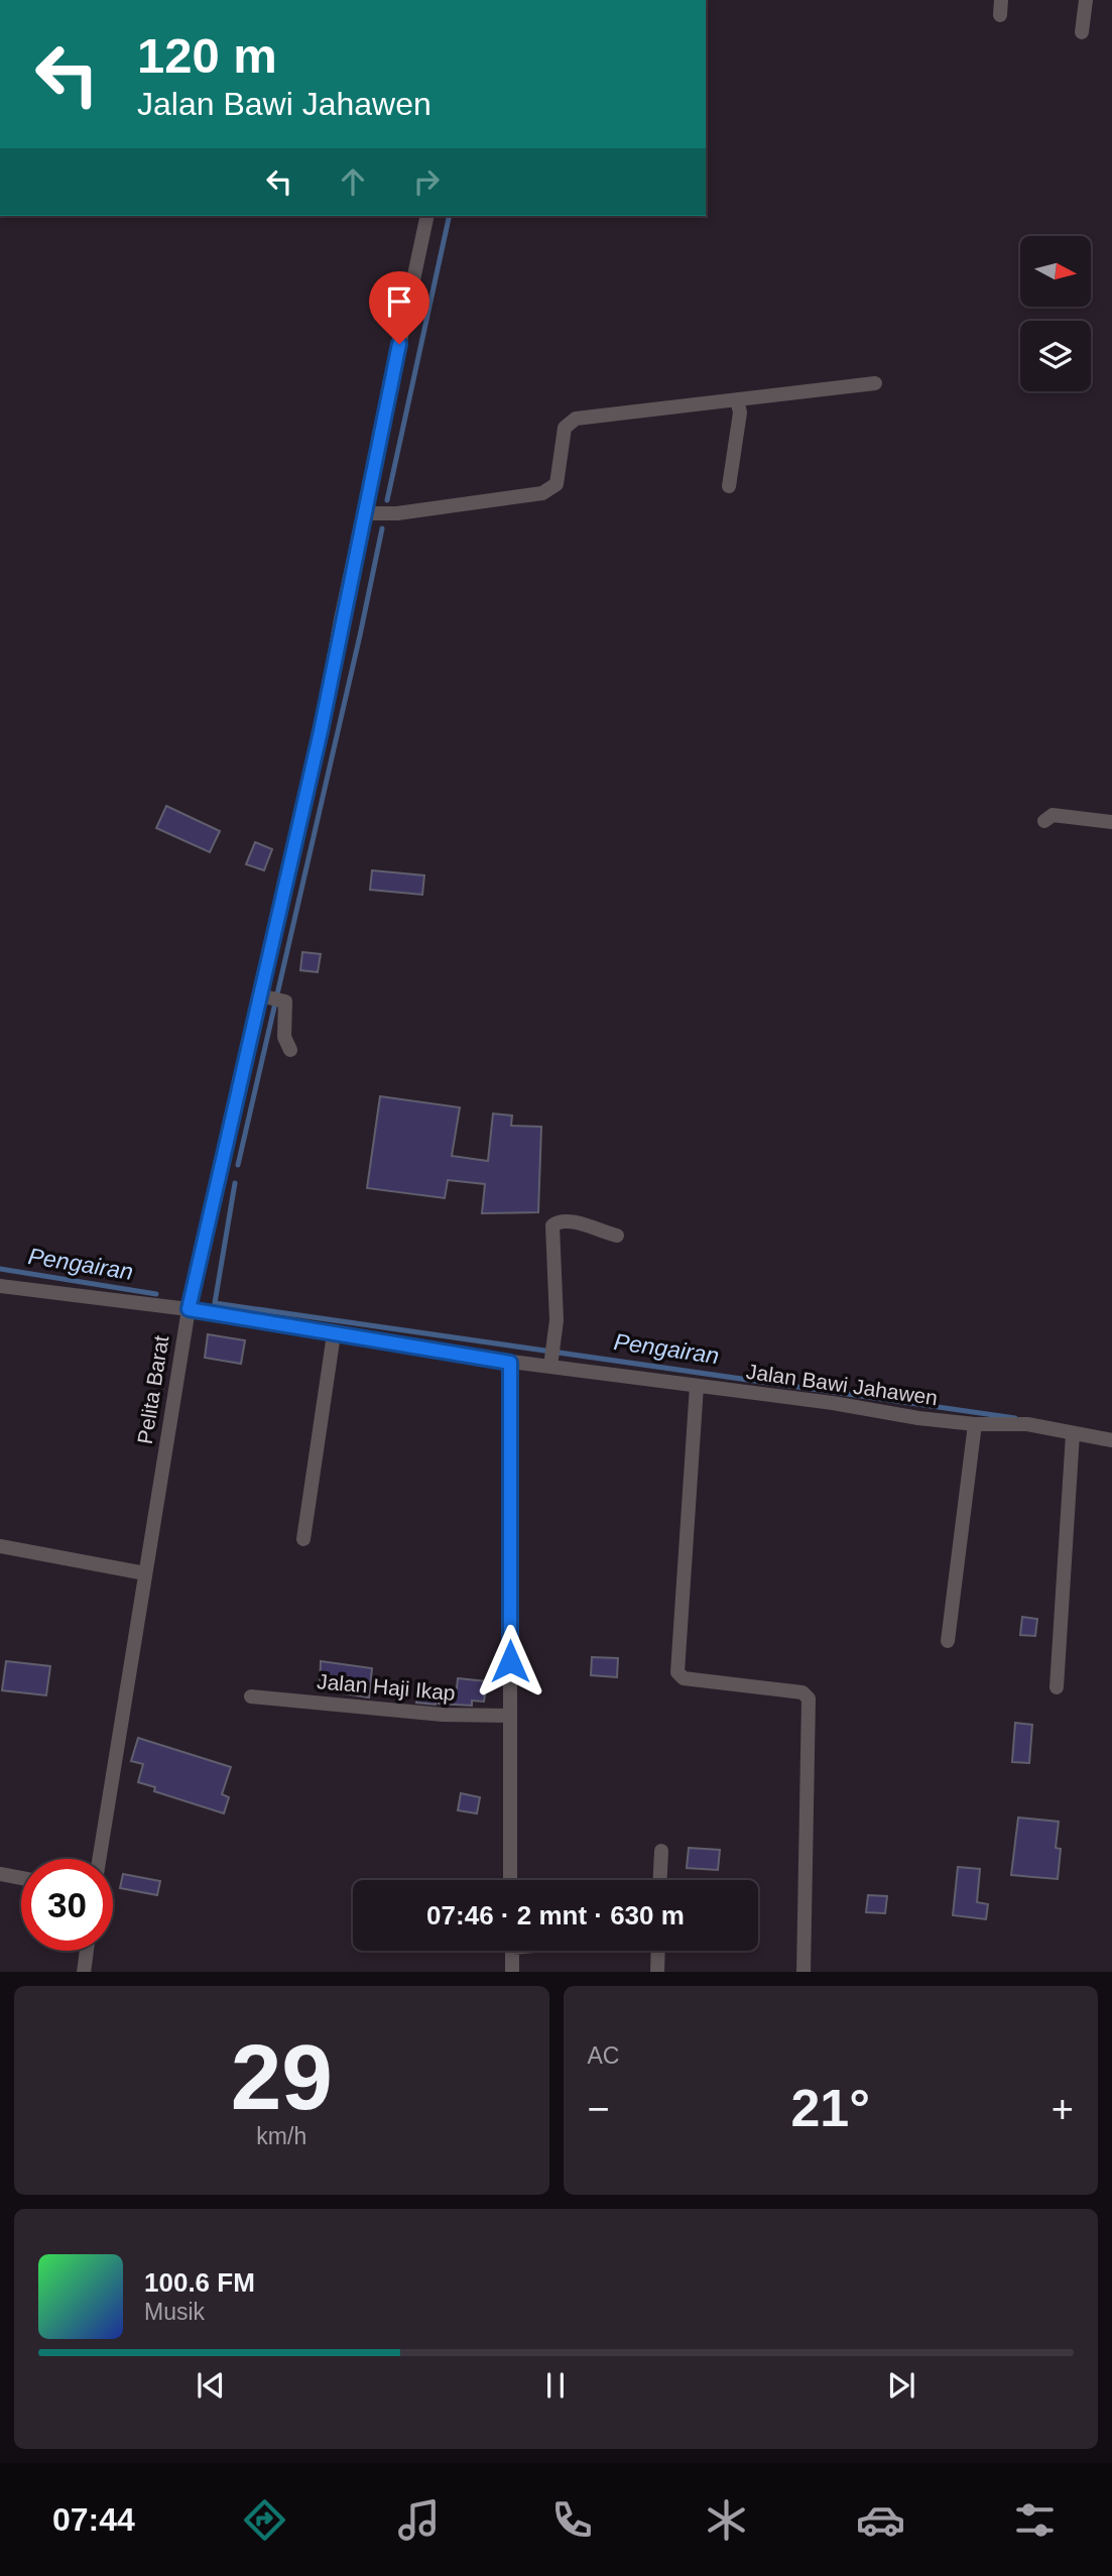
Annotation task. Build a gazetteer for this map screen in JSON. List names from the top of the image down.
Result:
{
  "streets": {
    "street": ["Jalan Bawi Jahawen", "Pelita Barat", "Jalan Haji Ikap"]
  },
  "crossings": [
    ["Jalan Bawi Jahawen", "Pelita Barat"]
  ],
  "water": ["Pengairan"],
  "north": "right",
  "page": {
    "turn": ["120 m", "Jalan Bawi Jahawen"],
    "limit": "30",
    "trip": "07:46 · 2 mnt · 630 m",
    "tile": [
      ["29", "km/h"],
      "AC"
    ],
    "heat": ["−", "21°", "+"],
    "song": ["100.6 FM", "Musik"],
    "tabs": "07:44"
  }
}
